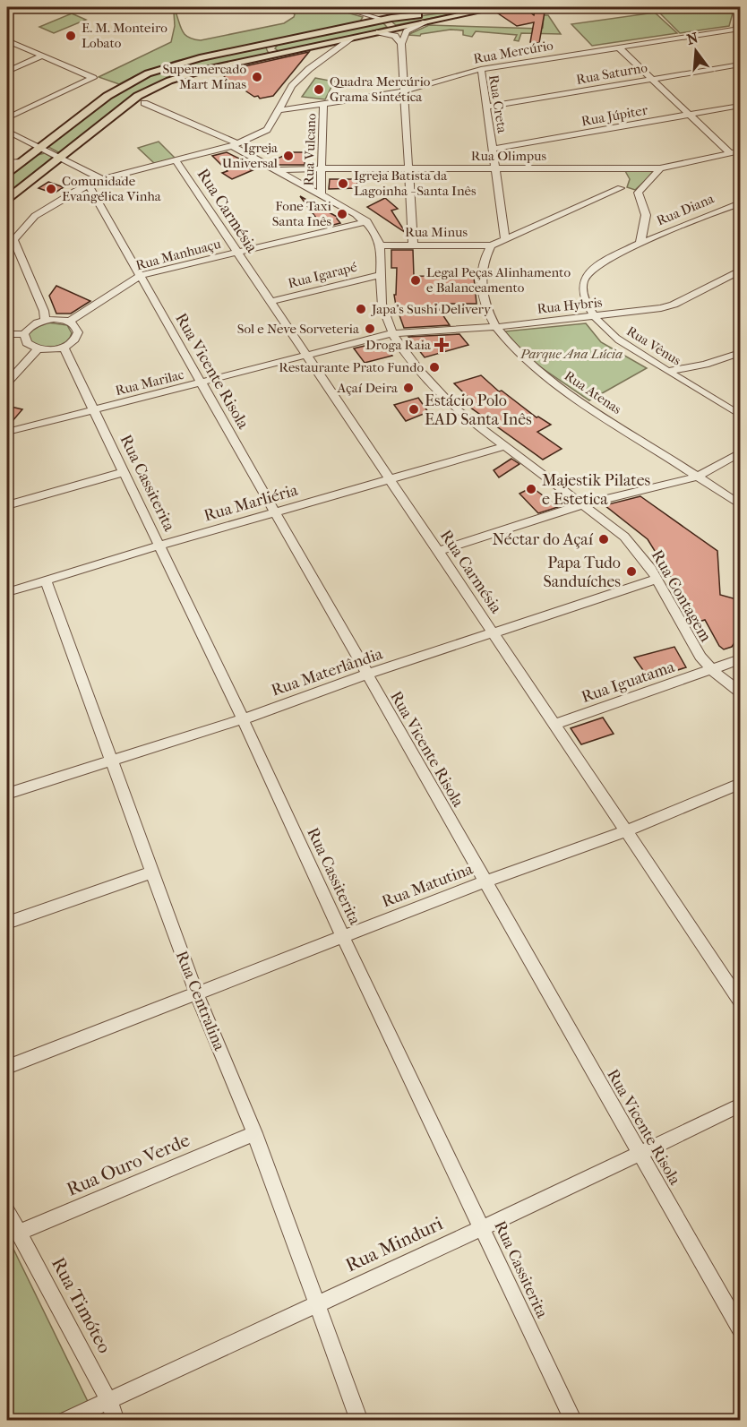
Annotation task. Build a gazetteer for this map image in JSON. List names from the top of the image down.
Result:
{
  "streets": {
    "street": [
      "Rua Mercúrio",
      "Rua Saturno",
      "Rua Creta",
      "Rua Júpiter",
      "Rua Vulcano",
      "Rua Olimpus",
      "Rua Diana",
      "Rua Carmésia",
      "Rua Minus",
      "Rua Manhuaçu",
      "Rua Igarapé",
      "Rua Hybris",
      "Rua Vênus",
      "Rua Vicente Risola",
      "Rua Marilac",
      "Rua Atenas",
      "Rua Cassiterita",
      "Rua Marliéria",
      "Rua Contagem",
      "Rua Materlândia",
      "Rua Iguatama",
      "Rua Matutina",
      "Rua Centralina",
      "Rua Ouro Verde",
      "Rua Minduri",
      "Rua Timóteo"
    ]
  },
  "crossings": [
    ["Rua Mercúrio", "Rua Creta"],
    ["Rua Mercúrio", "Rua Vulcano"],
    ["Rua Saturno", "Rua Creta"],
    ["Rua Creta", "Rua Júpiter"],
    ["Rua Creta", "Rua Olimpus"],
    ["Rua Vulcano", "Rua Olimpus"],
    ["Rua Diana", "Rua Vênus"],
    ["Rua Carmésia", "Rua Manhuaçu"],
    ["Rua Carmésia", "Rua Igarapé"],
    ["Rua Carmésia", "Rua Marilac"],
    ["Rua Carmésia", "Rua Marliéria"],
    ["Rua Carmésia", "Rua Materlândia"],
    ["Rua Carmésia", "Rua Iguatama"],
    ["Rua Carmésia", "Rua Matutina"],
    ["Rua Minus", "Rua Atenas"],
    ["Rua Minus", "Rua Contagem"],
    ["Rua Manhuaçu", "Rua Vicente Risola"],
    ["Rua Igarapé", "Rua Contagem"],
    ["Rua Hybris", "Rua Vênus"],
    ["Rua Hybris", "Rua Marilac"],
    ["Rua Hybris", "Rua Atenas"],
    ["Rua Hybris", "Rua Contagem"],
    ["Rua Vicente Risola", "Rua Marilac"],
    ["Rua Vicente Risola", "Rua Marliéria"],
    ["Rua Vicente Risola", "Rua Materlândia"],
    ["Rua Vicente Risola", "Rua Matutina"],
    ["Rua Vicente Risola", "Rua Minduri"],
    ["Rua Marilac", "Rua Cassiterita"],
    ["Rua Marilac", "Rua Contagem"],
    ["Rua Cassiterita", "Rua Marliéria"],
    ["Rua Cassiterita", "Rua Materlândia"],
    ["Rua Cassiterita", "Rua Matutina"],
    ["Rua Cassiterita", "Rua Minduri"],
    ["Rua Marliéria", "Rua Contagem"],
    ["Rua Marliéria", "Rua Centralina"],
    ["Rua Contagem", "Rua Materlândia"],
    ["Rua Contagem", "Rua Iguatama"],
    ["Rua Materlândia", "Rua Centralina"],
    ["Rua Matutina", "Rua Centralina"],
    ["Rua Centralina", "Rua Ouro Verde"],
    ["Rua Centralina", "Rua Minduri"],
    ["Rua Ouro Verde", "Rua Timóteo"],
    ["Rua Minduri", "Rua Timóteo"]
  ],
  "parks": ["Parque Ana Lúcia"],
  "places": {
    "other": [
      "E. M. Monteiro Lobato",
      "Supermercado Mart Minas",
      "Quadra Mercúrio Grama Sintética",
      "Igreja Universal",
      "Igreja Batista da Lagoinha - Santa Inês",
      "Comunidade Evangélica Vinha",
      "Fone Taxi Santa Inês",
      "Legal Peças Alinhamento e Balanceamento",
      "Japa's Sushi Delivery",
      "Sol e Neve Sorveteria",
      "Restaurante Prato Fundo",
      "Açaí Deira",
      "Estácio Polo EAD Santa Inês",
      "Majestik Pilates e Estetica",
      "Néctar do Açaí",
      "Papa Tudo Sanduíches"
    ],
    "health": ["Droga Raia"]
  },
  "north": "top"
}
